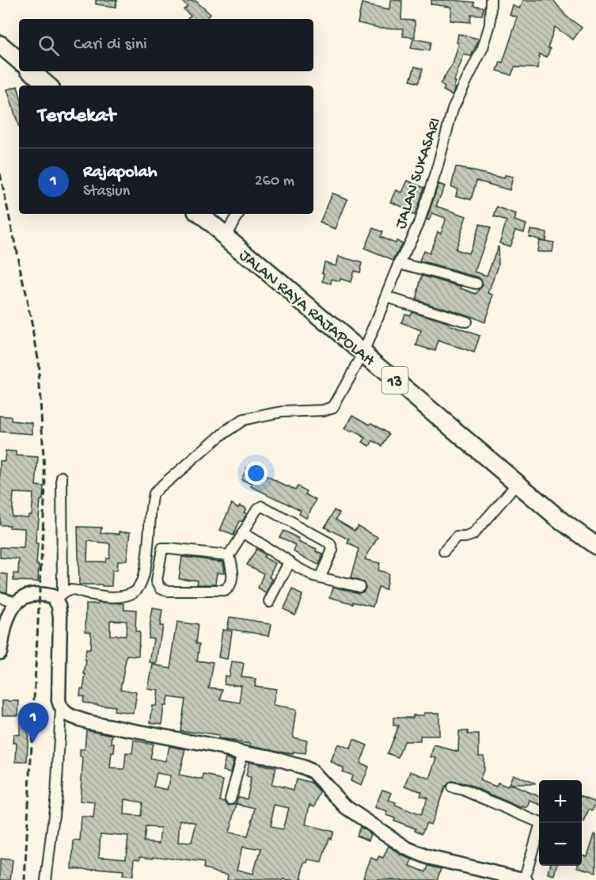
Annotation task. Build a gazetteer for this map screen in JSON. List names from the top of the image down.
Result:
{
  "streets": {
    "highway": ["JALAN RAYA RAJAPOLAH", "13"],
    "street": ["JALAN SUKASARI"]
  },
  "crossings": [
    ["JALAN SUKASARI", "JALAN RAYA RAJAPOLAH"]
  ],
  "page": {
    "search": "Cari di sini",
    "heading": "Terdekat",
    "list": [
      {
        "mark": "1",
        "name": "Rajapolah",
        "note": "Stasiun",
        "value": "260 m"
      }
    ],
    "pins": "1",
    "map_buttons": ["+", "−"]
  }
}
